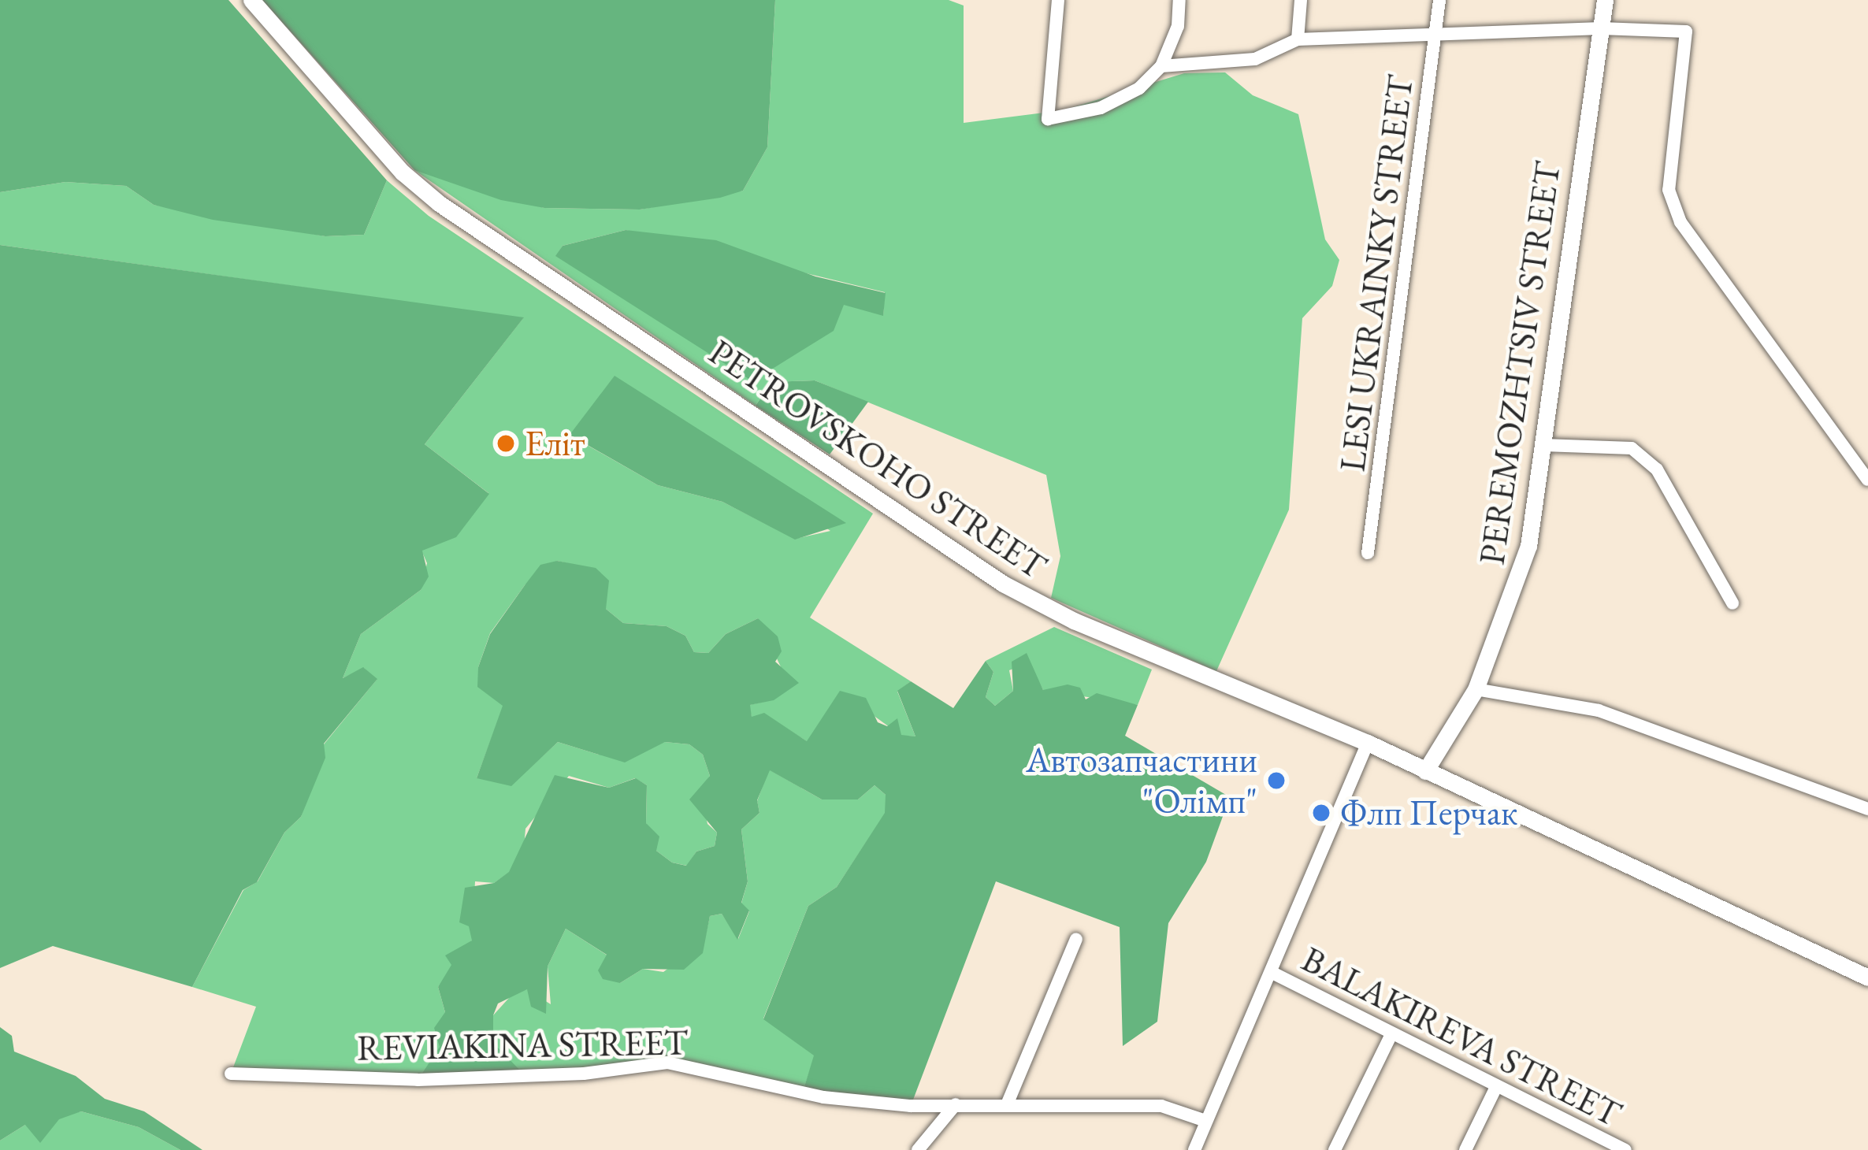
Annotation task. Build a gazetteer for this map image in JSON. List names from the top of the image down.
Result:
{
  "streets": {
    "main road": ["PEREMOZHTSIV STREET", "PETROVSKOHO STREET"],
    "street": ["LESI UKRAINKY STREET", "BALAKIREVA STREET", "REVIAKINA STREET"]
  },
  "crossings": [
    ["PEREMOZHTSIV STREET", "PETROVSKOHO STREET"]
  ],
  "places": ["Еліт", "Автозапчастини \"Олімп\"", "Флп Перчак"]
}
